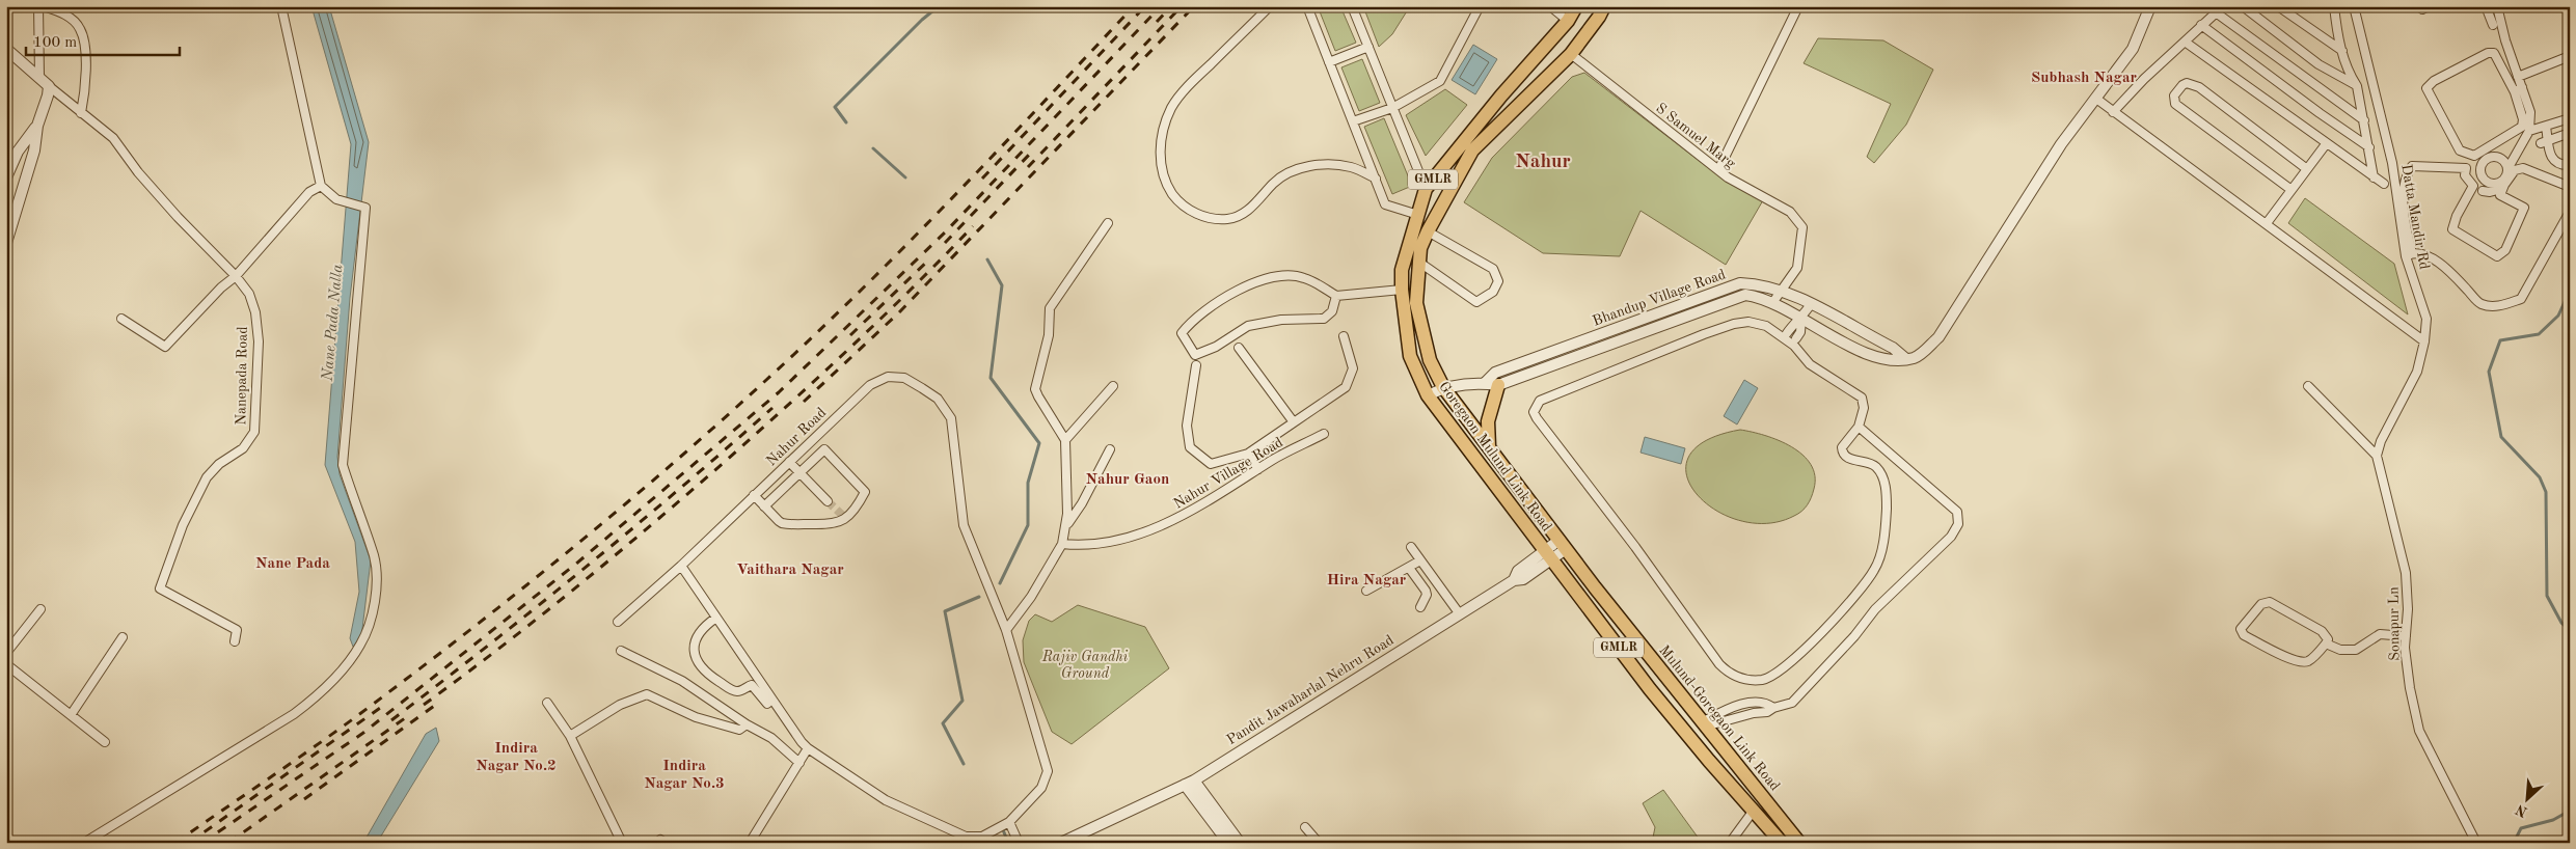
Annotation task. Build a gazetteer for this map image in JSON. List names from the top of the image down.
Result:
{
  "streets": {
    "main road": ["GMLR", "Goregaon Mulund Link Road", "Mulund-Goregaon Link Road"],
    "street": [
      "S Samuel Marg",
      "Datta Mandir Rd",
      "Bhandup Village Road",
      "Nanepada Road",
      "Nahur Road",
      "Nahur Village Road",
      "Sonapur Ln",
      "Pandit Jawaharlal Nehru Road"
    ]
  },
  "crossings": [
    ["S Samuel Marg", "Bhandup Village Road"],
    ["S Samuel Marg", "Goregaon Mulund Link Road"],
    ["GMLR", "Goregaon Mulund Link Road"],
    ["GMLR", "Pandit Jawaharlal Nehru Road"],
    ["Datta Mandir Rd", "Sonapur Ln"],
    ["Bhandup Village Road", "Goregaon Mulund Link Road"],
    ["Goregaon Mulund Link Road", "Pandit Jawaharlal Nehru Road"],
    ["Goregaon Mulund Link Road", "Mulund-Goregaon Link Road"]
  ],
  "districts": [
    "Subhash Nagar",
    "Nahur",
    "Nahur Gaon",
    "Nane Pada",
    "Vaithara Nagar",
    "Hira Nagar",
    "Indira Nagar No.2",
    "Indira Nagar No.3"
  ],
  "water": ["Nane Pada Nalla"],
  "parks": ["Rajiv Gandhi Ground"],
  "scale_bar": "100 m",
  "north": "bottom left"
}
